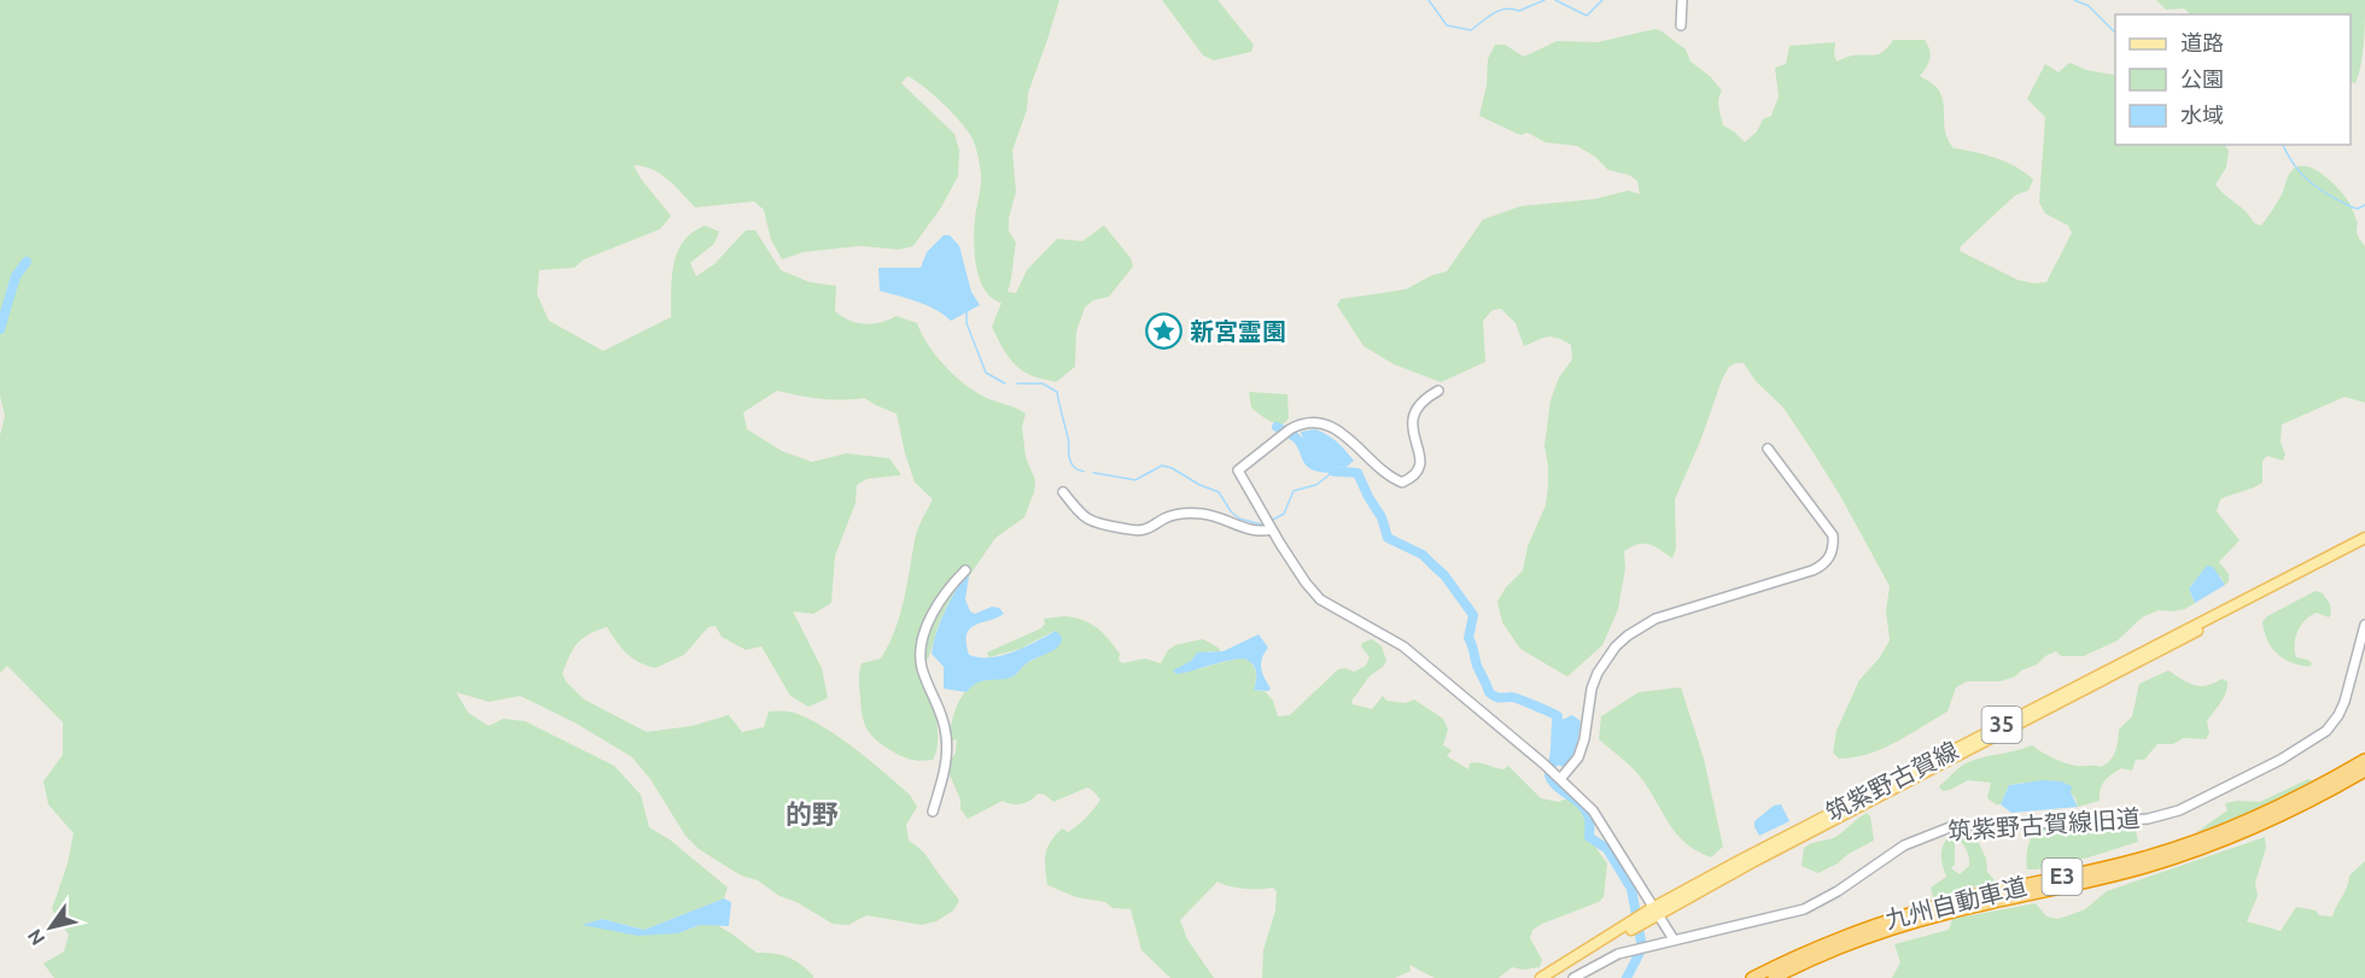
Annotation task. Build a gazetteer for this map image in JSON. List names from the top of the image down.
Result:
{
  "streets": {
    "highway": ["E3", "九州自動車道"],
    "main road": ["35", "筑紫野古賀線"],
    "street": ["筑紫野古賀線旧道"]
  },
  "districts": ["的野"],
  "places": {
    "place": ["新宮霊園"]
  },
  "legend": ["道路", "公園", "水域"],
  "north": "bottom left"
}
